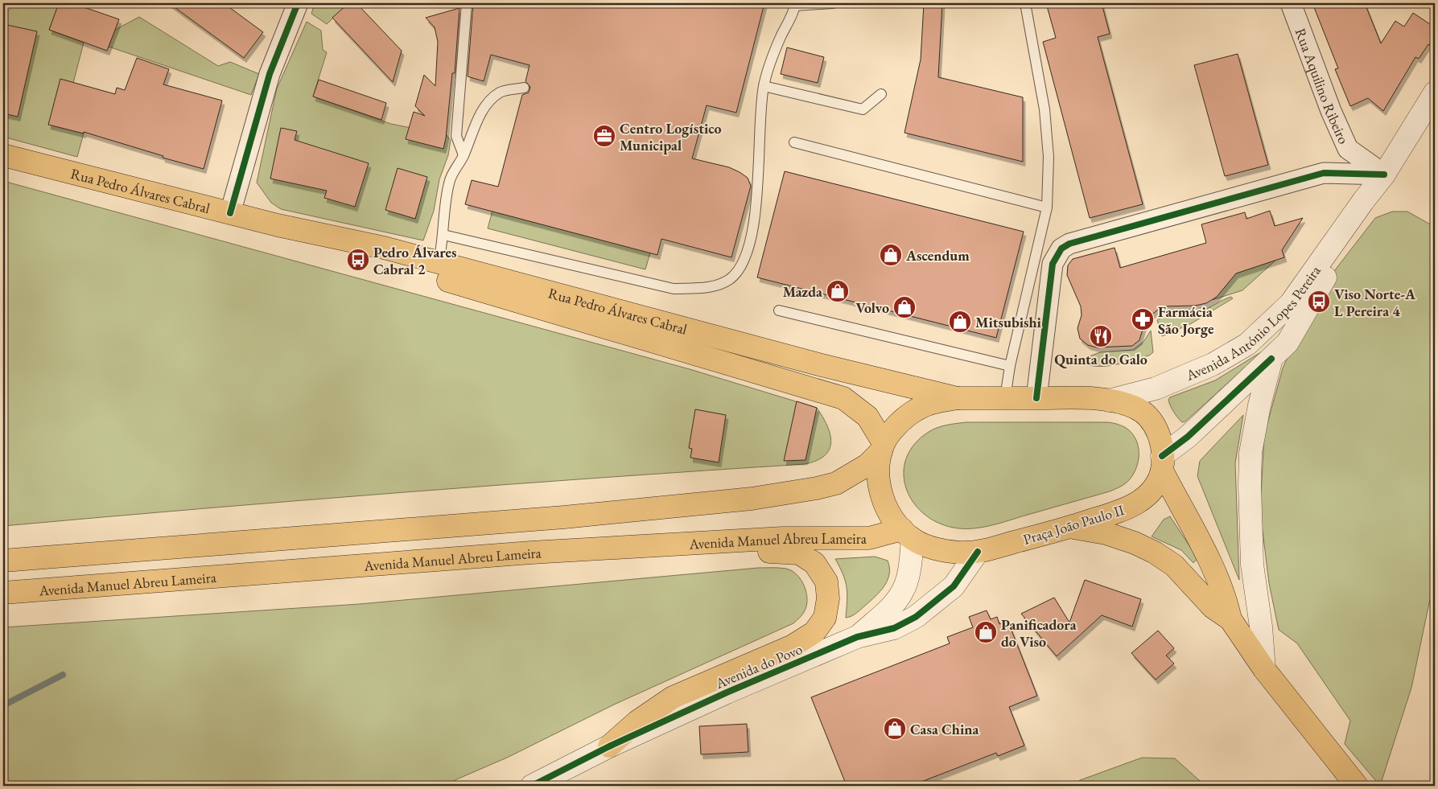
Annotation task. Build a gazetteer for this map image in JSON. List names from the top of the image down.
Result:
{
  "streets": {
    "main road": ["Rua Pedro Álvares Cabral", "Praça João Paulo II", "Avenida Manuel Abreu Lameira"],
    "street": ["Rua Aquilino Ribeiro", "Avenida António Lopes Pereira", "Avenida do Povo"]
  },
  "crossings": [
    ["Rua Aquilino Ribeiro", "Avenida António Lopes Pereira"],
    ["Rua Pedro Álvares Cabral", "Praça João Paulo II"],
    ["Avenida António Lopes Pereira", "Praça João Paulo II"],
    ["Praça João Paulo II", "Avenida Manuel Abreu Lameira"],
    ["Praça João Paulo II", "Avenida do Povo"],
    ["Avenida Manuel Abreu Lameira", "Avenida do Povo"]
  ],
  "places": {
    "office": ["Centro Logístico Municipal"],
    "shop": [
      "Ascendum",
      "Mazda",
      "Volvo",
      "Mitsubishi",
      "Panificadora do Viso",
      "Casa China"
    ],
    "bus stop": ["Pedro Álvares Cabral 2", "Viso Norte-A L Pereira 4"],
    "pharmacy": ["Farmácia São Jorge"],
    "restaurant": ["Quinta do Galo"]
  }
}
